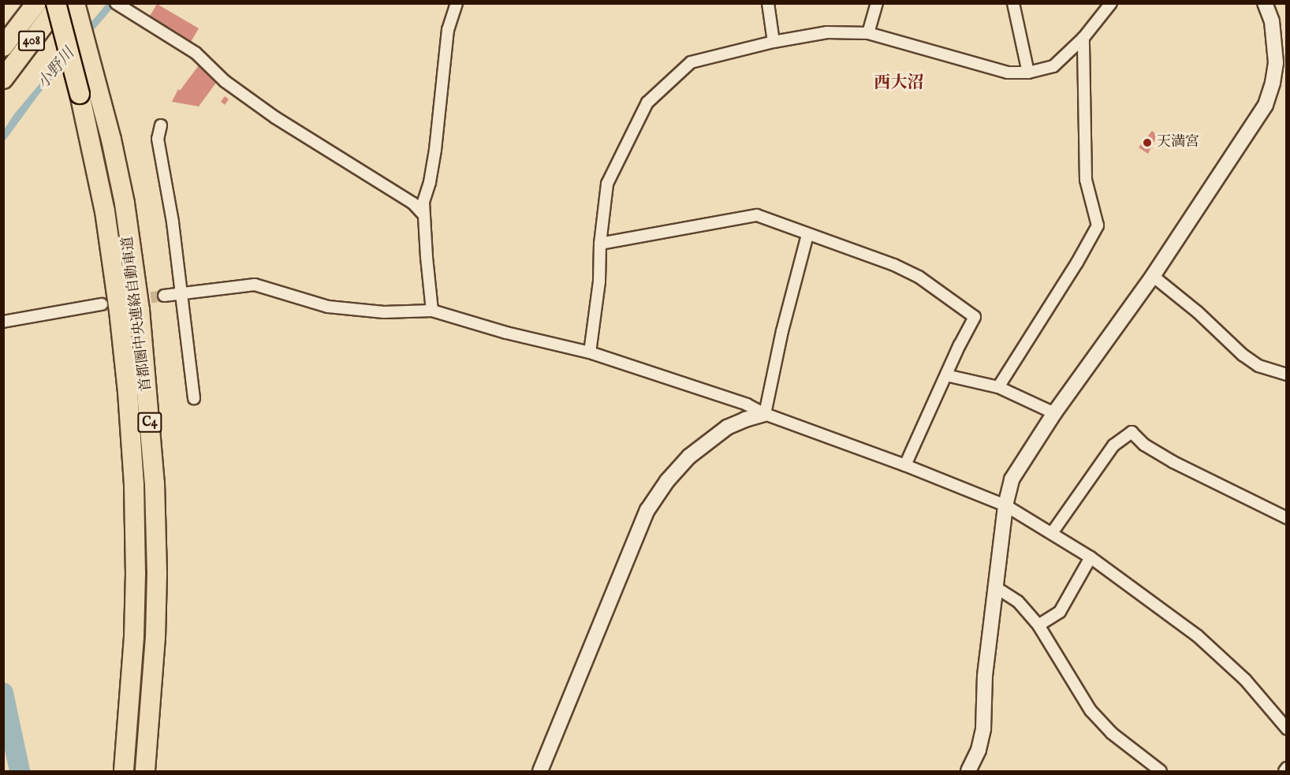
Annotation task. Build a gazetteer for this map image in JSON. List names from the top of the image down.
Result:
{
  "streets": {
    "highway": ["408", "首都圏中央連絡自動車道", "C4"]
  },
  "districts": ["西大沼"],
  "water": ["小野川"],
  "places": ["天満宮"]
}
